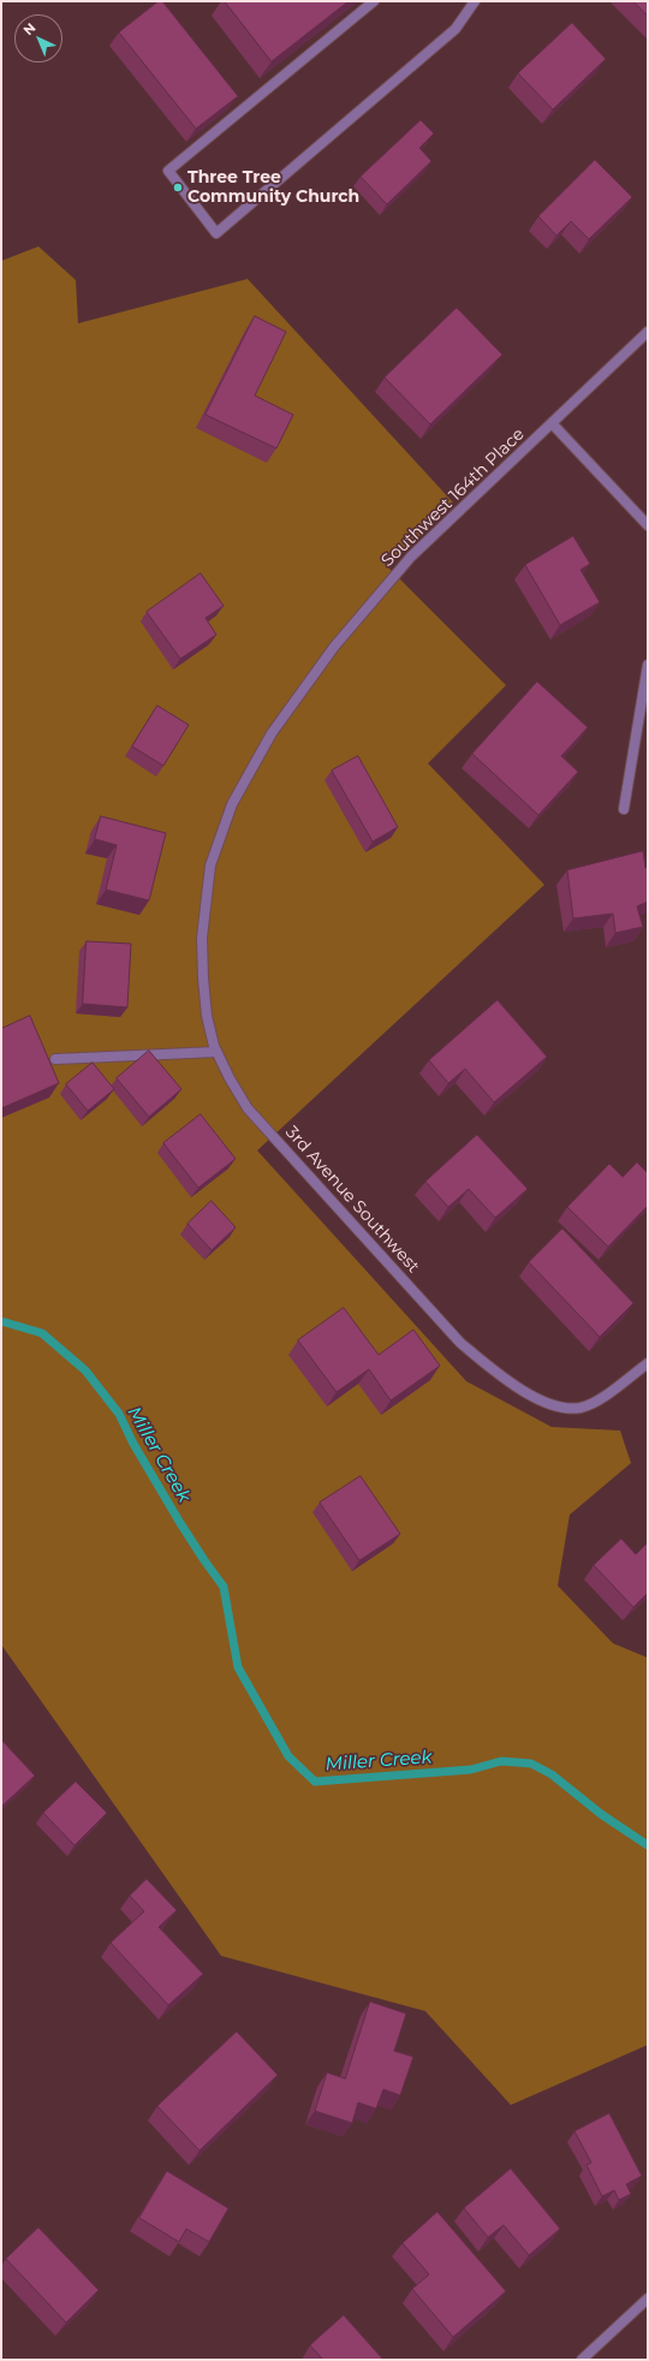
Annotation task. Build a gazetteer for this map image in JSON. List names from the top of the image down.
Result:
{
  "streets": {
    "street": ["Southwest 164th Place", "3rd Avenue Southwest"]
  },
  "crossings": [
    ["Southwest 164th Place", "3rd Avenue Southwest"]
  ],
  "water": ["Miller Creek"],
  "places": ["Three Tree Community Church"],
  "north": "top left"
}
